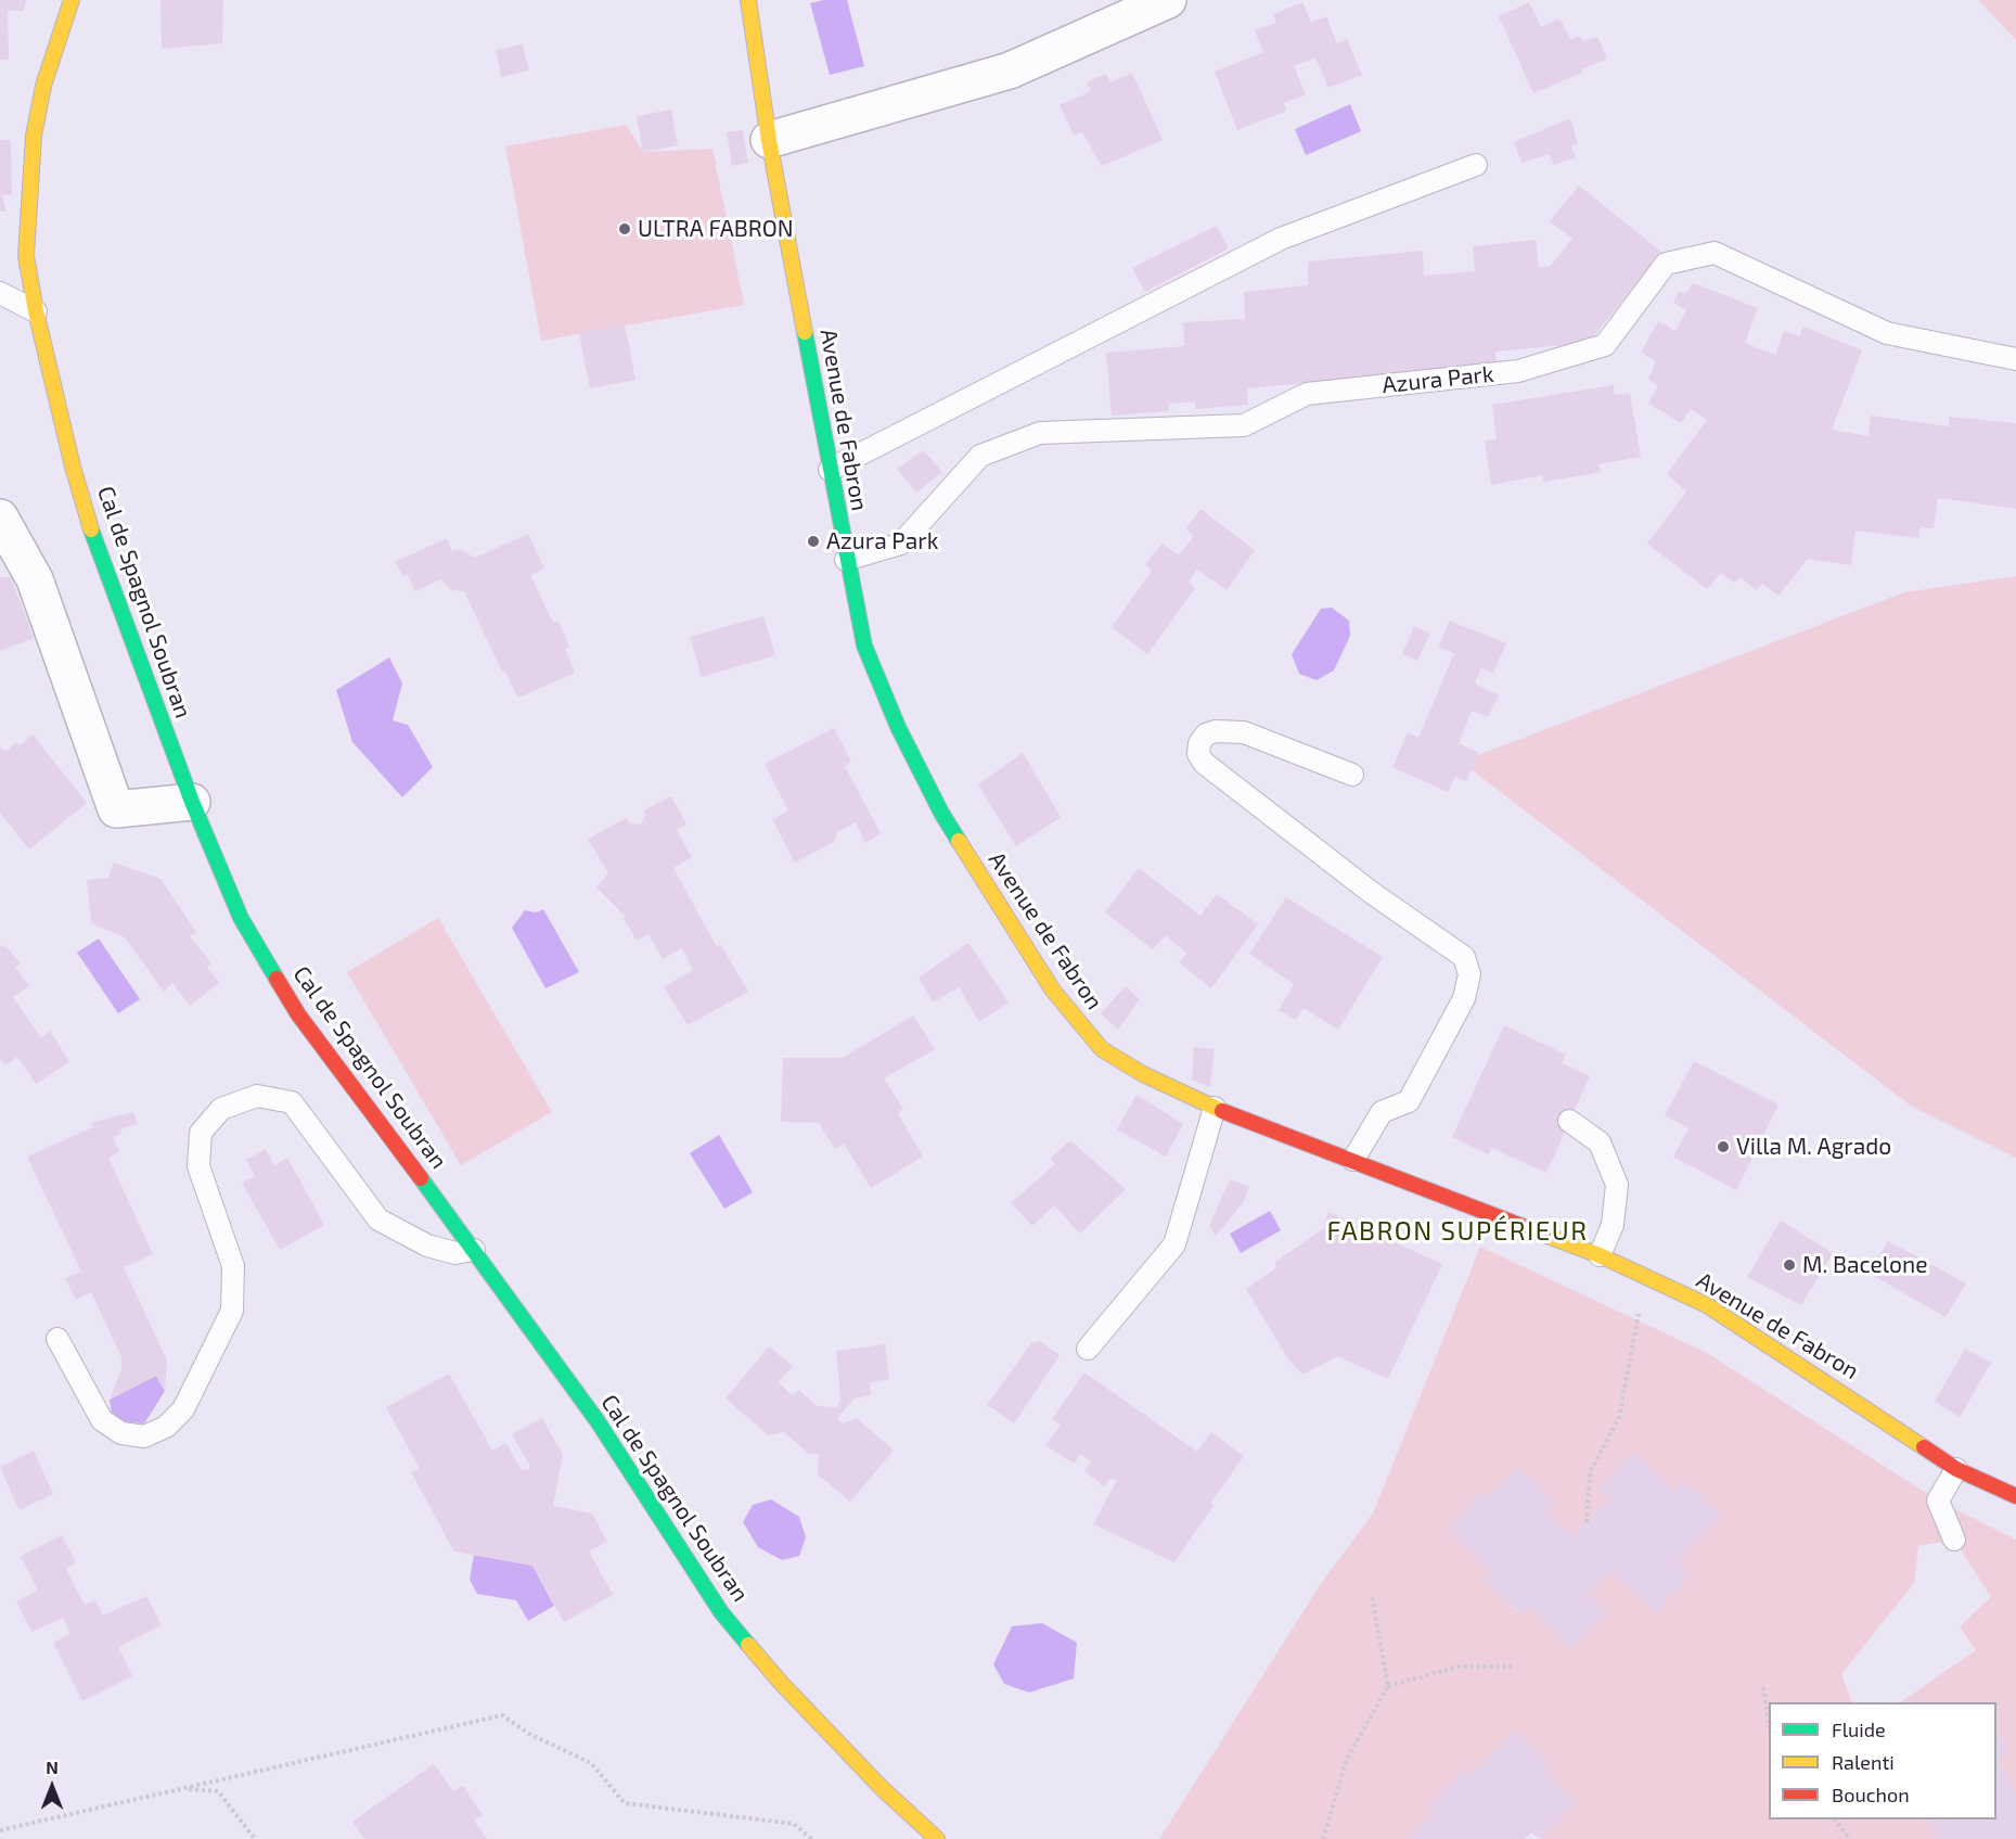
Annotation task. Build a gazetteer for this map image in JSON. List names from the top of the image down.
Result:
{
  "streets": {
    "street": ["Avenue de Fabron", "Cal de Spagnol Soubran"],
    "lane": ["Azura Park"]
  },
  "crossings": [
    ["Azura Park", "Avenue de Fabron"]
  ],
  "districts": ["FABRON SUPÉRIEUR"],
  "places": [
    "ULTRA FABRON",
    "Azura Park",
    "Villa M. Agrado",
    "M. Bacelone"
  ],
  "legend": ["Fluide", "Ralenti", "Bouchon"],
  "north": "top"
}
